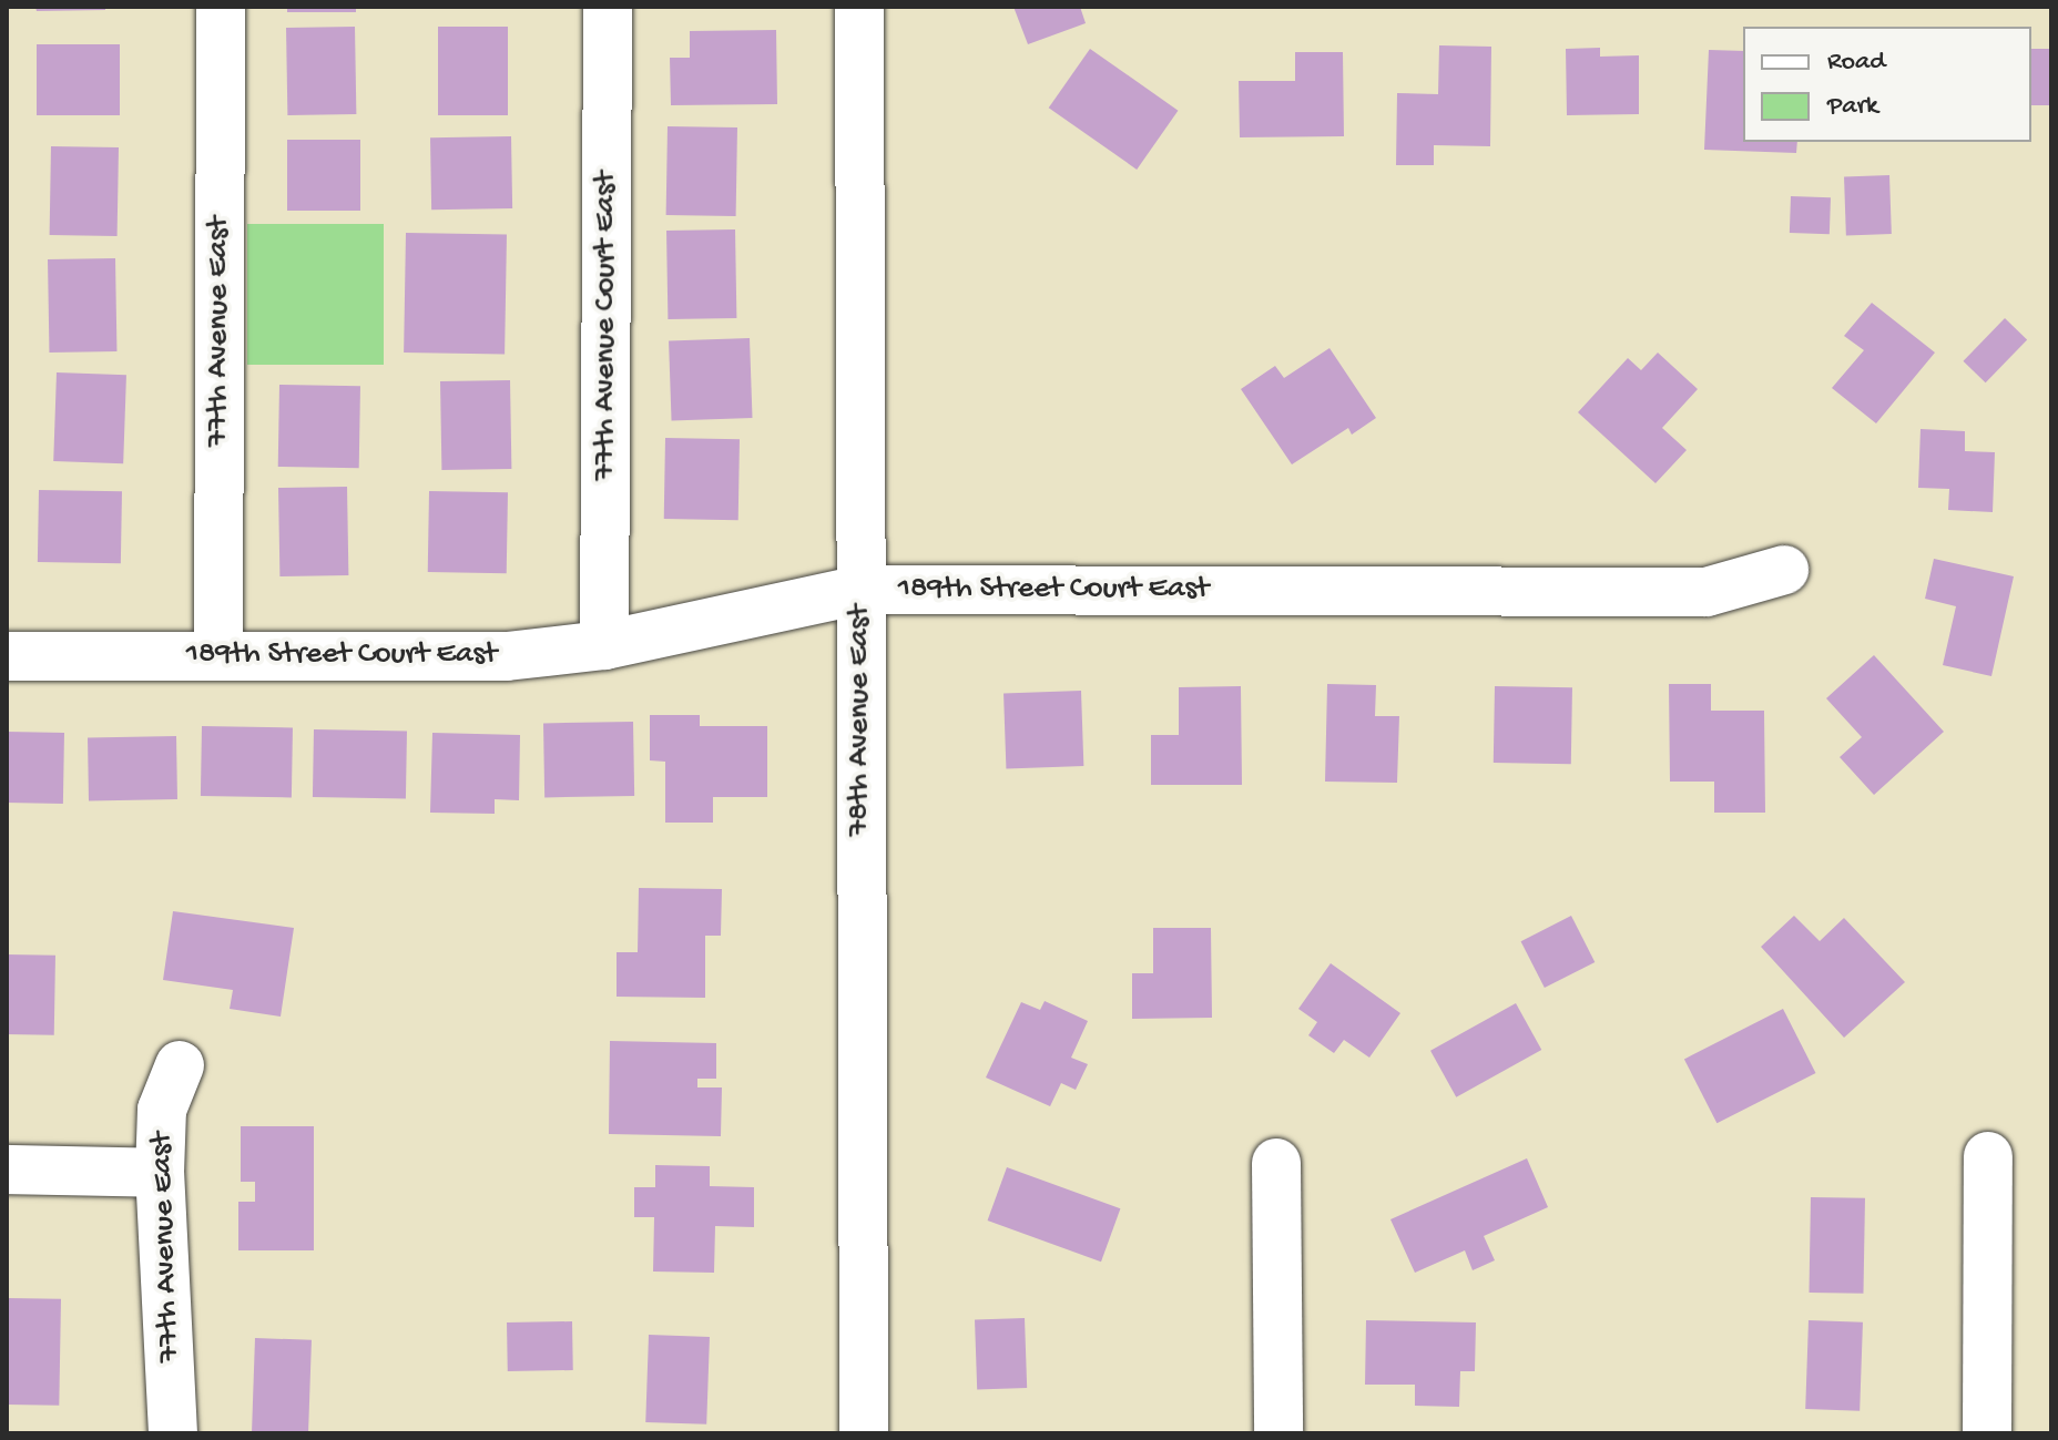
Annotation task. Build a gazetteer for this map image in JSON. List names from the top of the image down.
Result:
{
  "streets": {
    "street": [
      "77th Avenue Court East",
      "77th Avenue East",
      "189th Street Court East",
      "78th Avenue East"
    ]
  },
  "crossings": [
    ["77th Avenue Court East", "189th Street Court East"],
    ["77th Avenue East", "189th Street Court East"],
    ["189th Street Court East", "78th Avenue East"]
  ],
  "legend": ["Road", "Park"]
}
